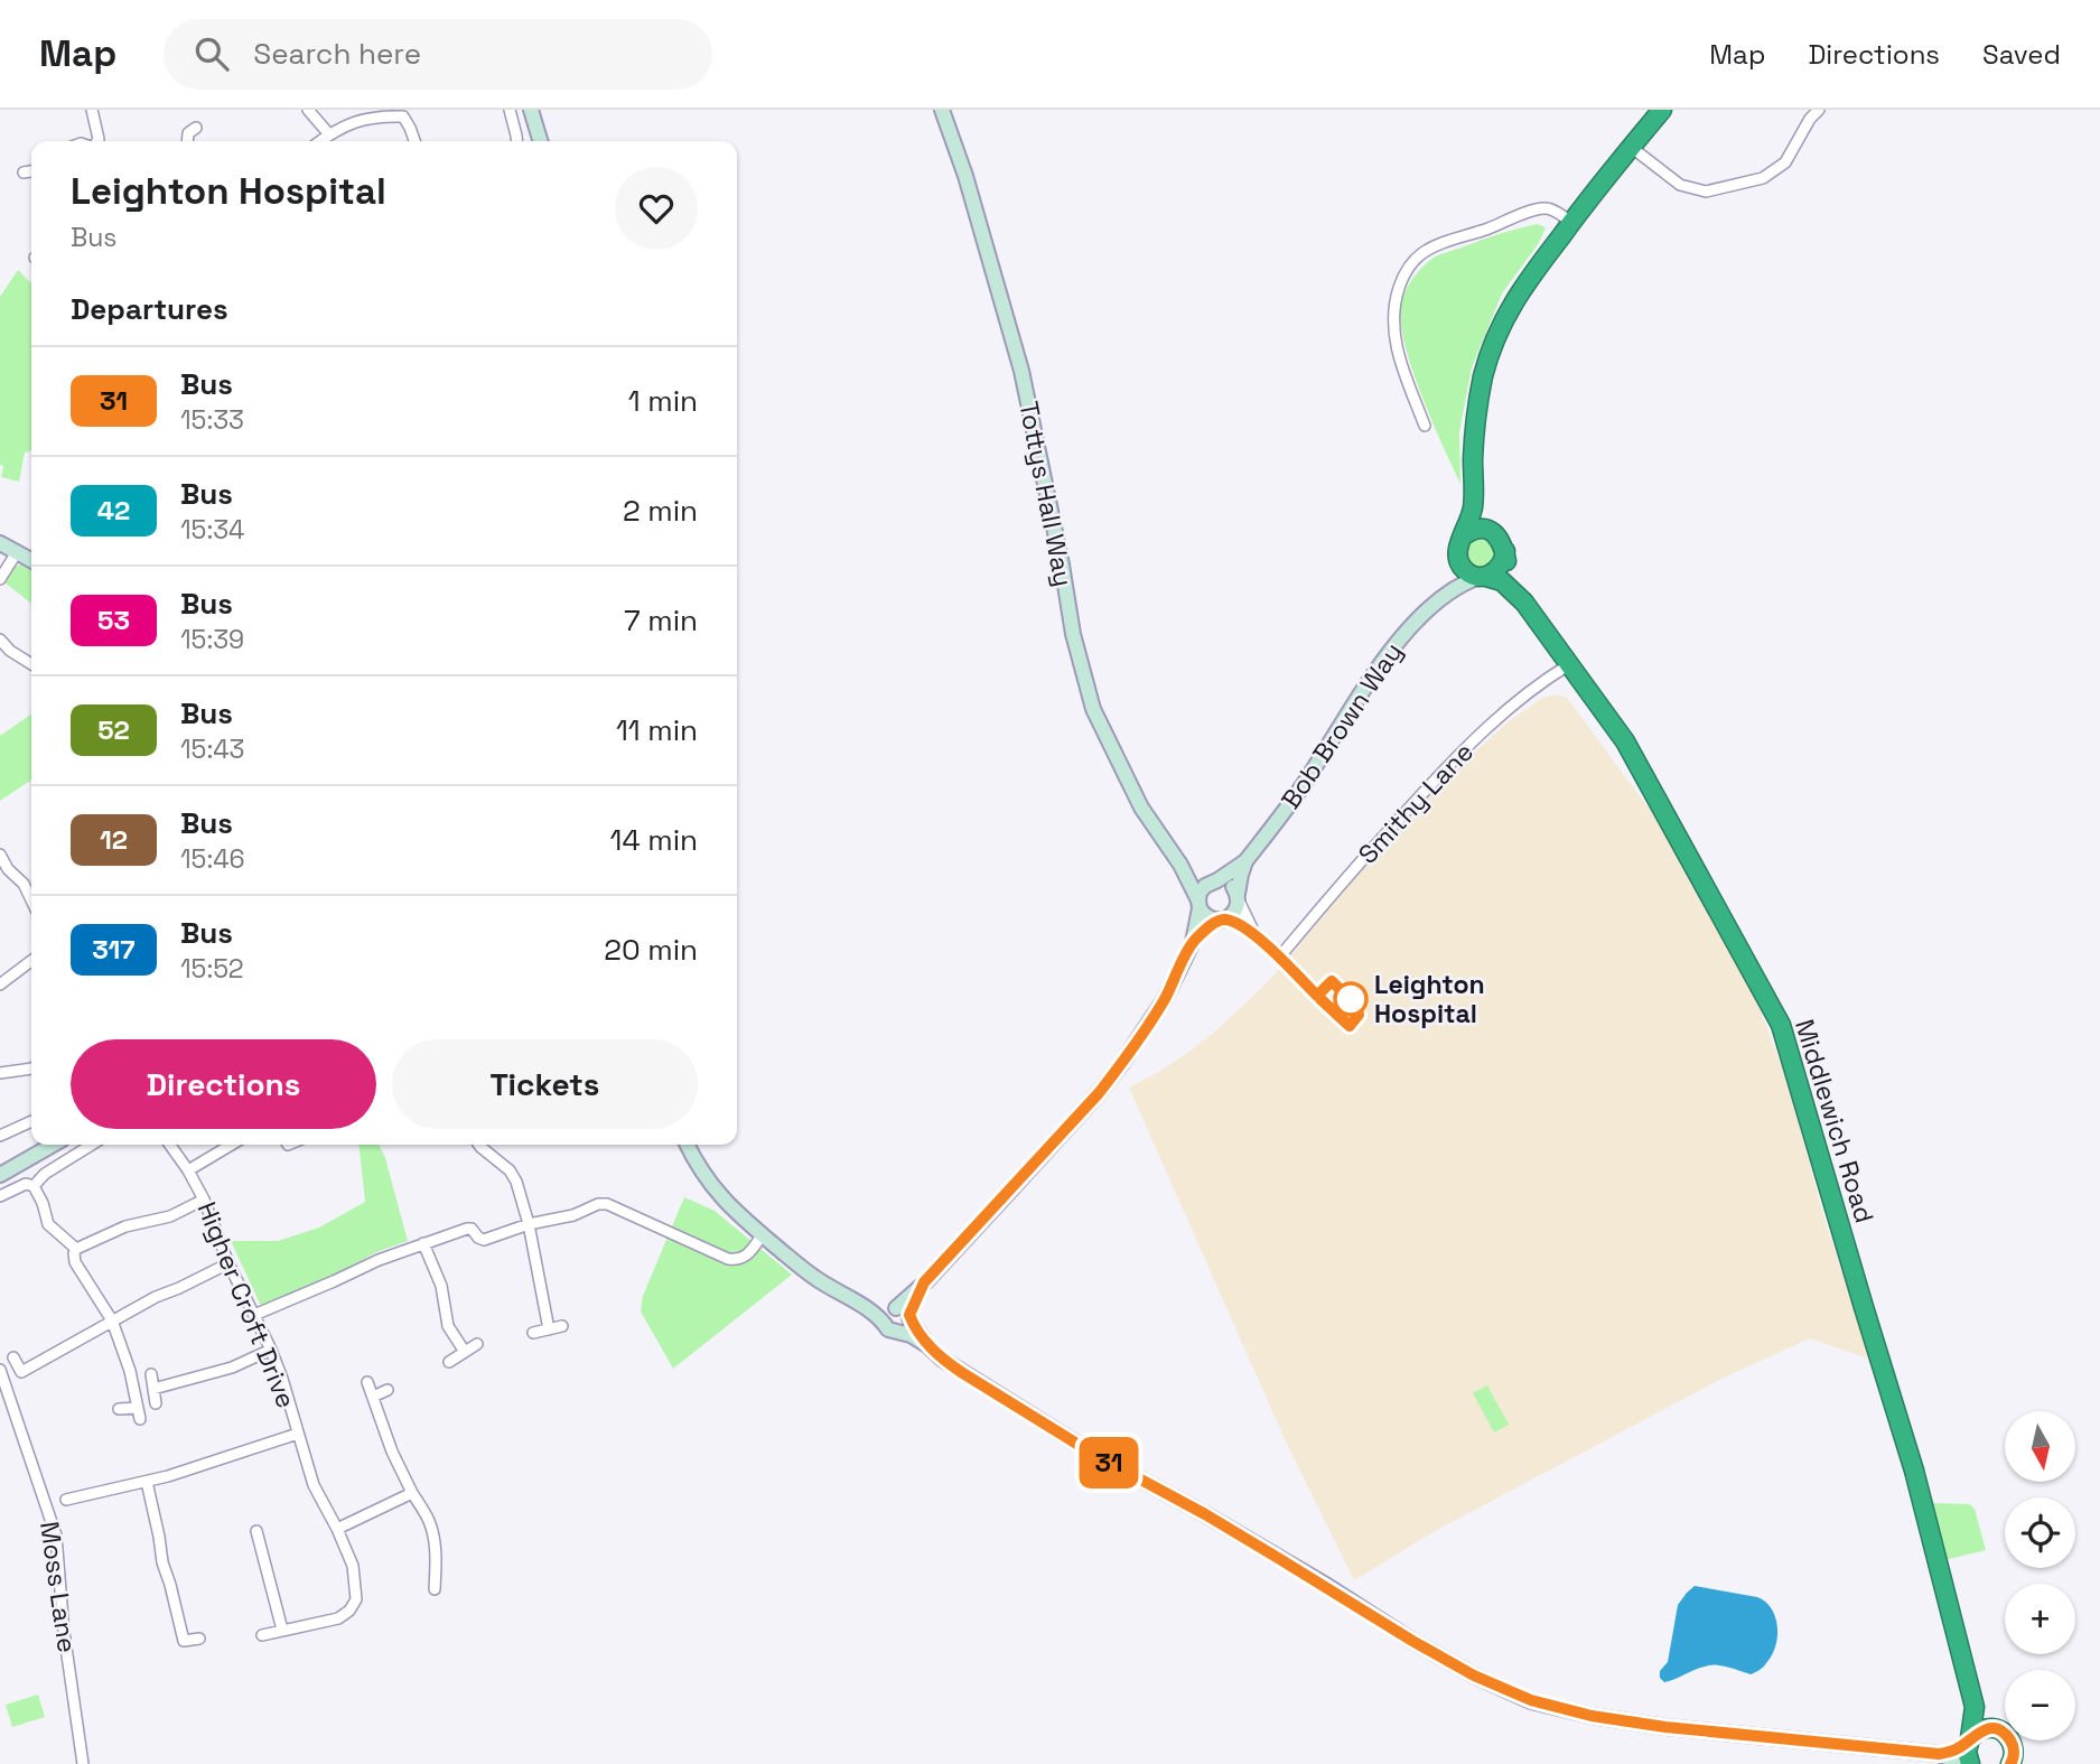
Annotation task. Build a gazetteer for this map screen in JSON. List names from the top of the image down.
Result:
{
  "streets": {
    "highway": ["Middlewich Road"],
    "street": [
      "Tottys Hall Way",
      "Bob Brown Way",
      "Smithy Lane",
      "Higher Croft Drive",
      "Moss Lane"
    ]
  },
  "crossings": [
    ["Tottys Hall Way", "Bob Brown Way"],
    ["Bob Brown Way", "Middlewich Road"],
    ["Smithy Lane", "Middlewich Road"]
  ],
  "places": ["Leighton Hospital"],
  "lines": ["bus line 31"],
  "north": "bottom",
  "page": {
    "header": "Map",
    "search": "Search here",
    "nav": ["Map", "Directions", "Saved"],
    "on_map": "31",
    "heading": [
      ["Leighton Hospital", "Bus"],
      "Departures"
    ],
    "list": [
      {
        "mark": "31",
        "name": "Bus",
        "note": "15:33",
        "value": "1 min"
      },
      {
        "mark": "42",
        "name": "Bus",
        "note": "15:34",
        "value": "2 min"
      },
      {
        "mark": "53",
        "name": "Bus",
        "note": "15:39",
        "value": "7 min"
      },
      {
        "mark": "52",
        "name": "Bus",
        "note": "15:43",
        "value": "11 min"
      },
      {
        "mark": "12",
        "name": "Bus",
        "note": "15:46",
        "value": "14 min"
      },
      {
        "mark": "317",
        "name": "Bus",
        "note": "15:52",
        "value": "20 min"
      }
    ],
    "buttons": ["Directions", "Tickets"],
    "map_buttons": ["+", "−"]
  }
}
